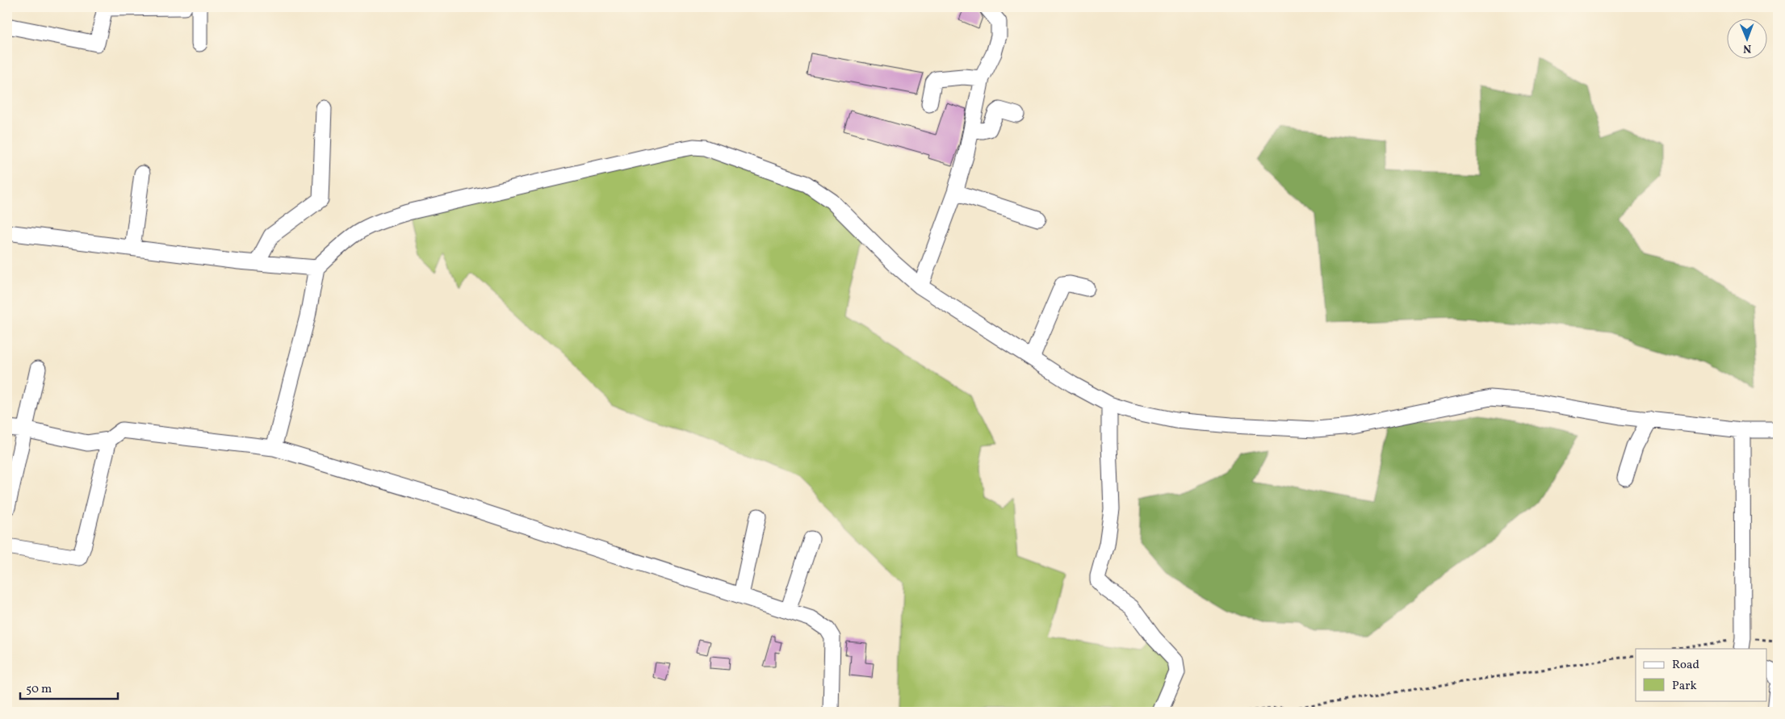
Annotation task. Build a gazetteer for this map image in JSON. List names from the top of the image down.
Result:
{
  "legend": ["Road", "Park"],
  "scale_bar": "50 m",
  "north": "bottom"
}
